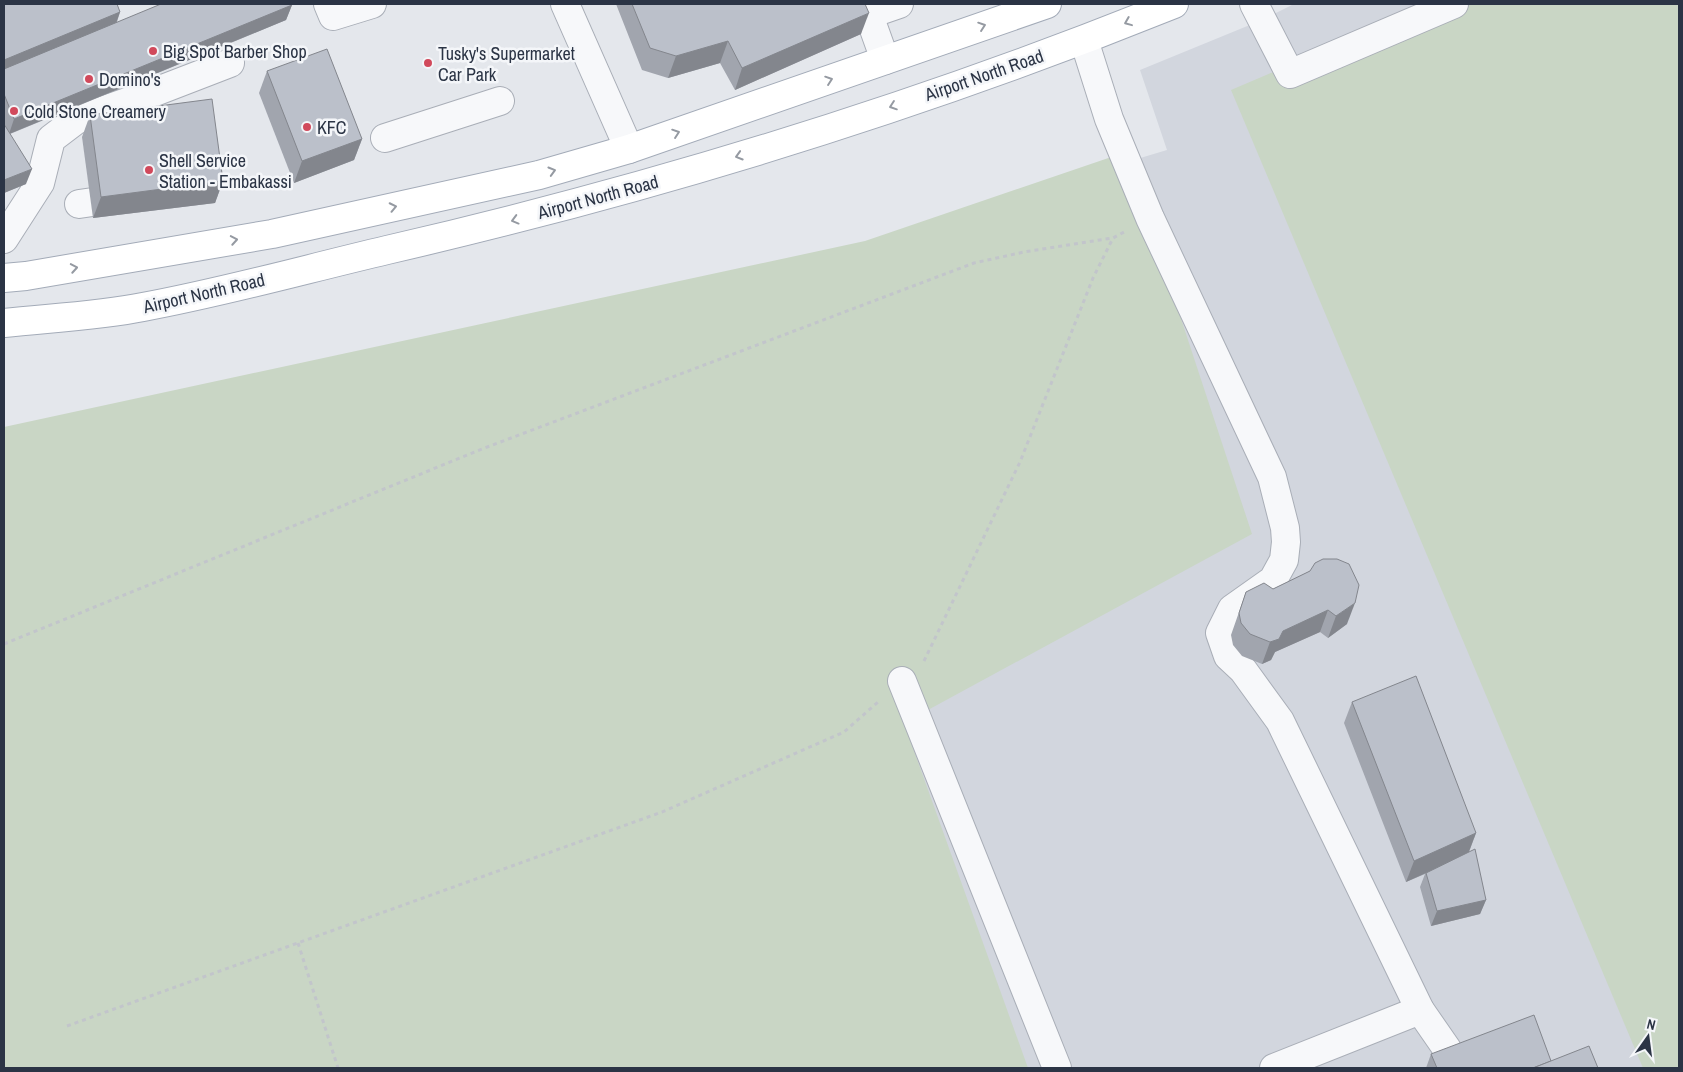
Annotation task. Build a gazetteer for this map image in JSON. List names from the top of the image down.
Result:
{
  "streets": {
    "main road": ["Airport North Road"]
  },
  "places": [
    "Big Spot Barber Shop",
    "Tusky's Supermarket Car Park",
    "Domino's",
    "Cold Stone Creamery",
    "KFC",
    "Shell Service Station - Embakassi"
  ],
  "north": "top"
}
